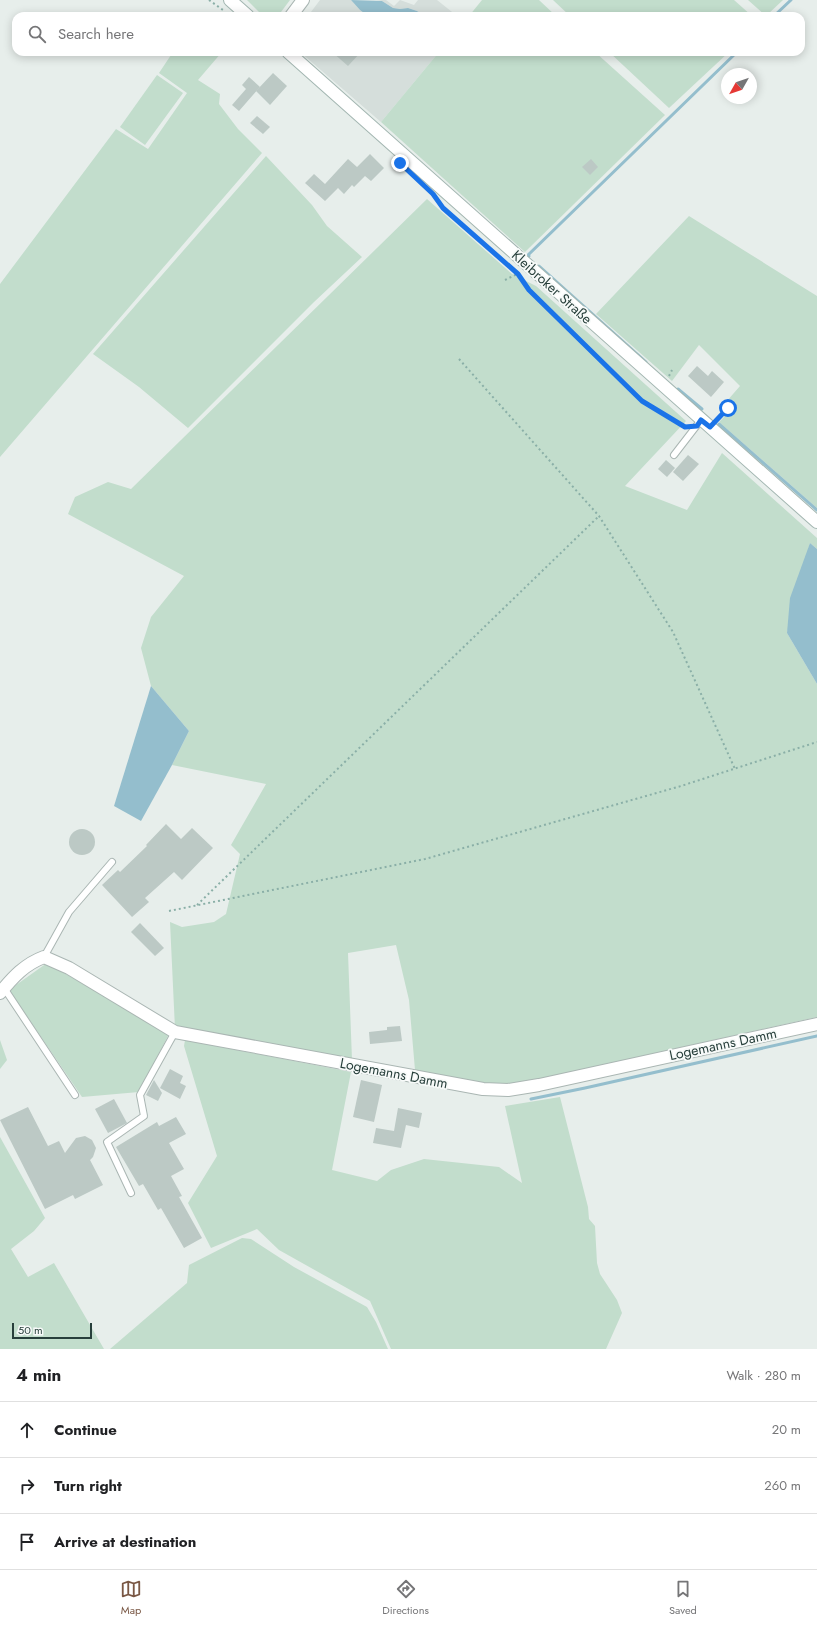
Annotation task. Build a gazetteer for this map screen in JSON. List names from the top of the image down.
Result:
{
  "streets": {
    "street": ["Kleibroker Straße", "Logemanns Damm"]
  },
  "scale_bar": "50 m",
  "north": "bottom left",
  "page": {
    "search": "Search here",
    "scale": "50 m",
    "heading": ["4 min", "Walk · 280 m"],
    "list": [
      ["Continue", "20 m"],
      ["Turn right", "260 m"],
      "Arrive at destination"
    ],
    "nav": ["Map", "Directions", "Saved"]
  }
}
